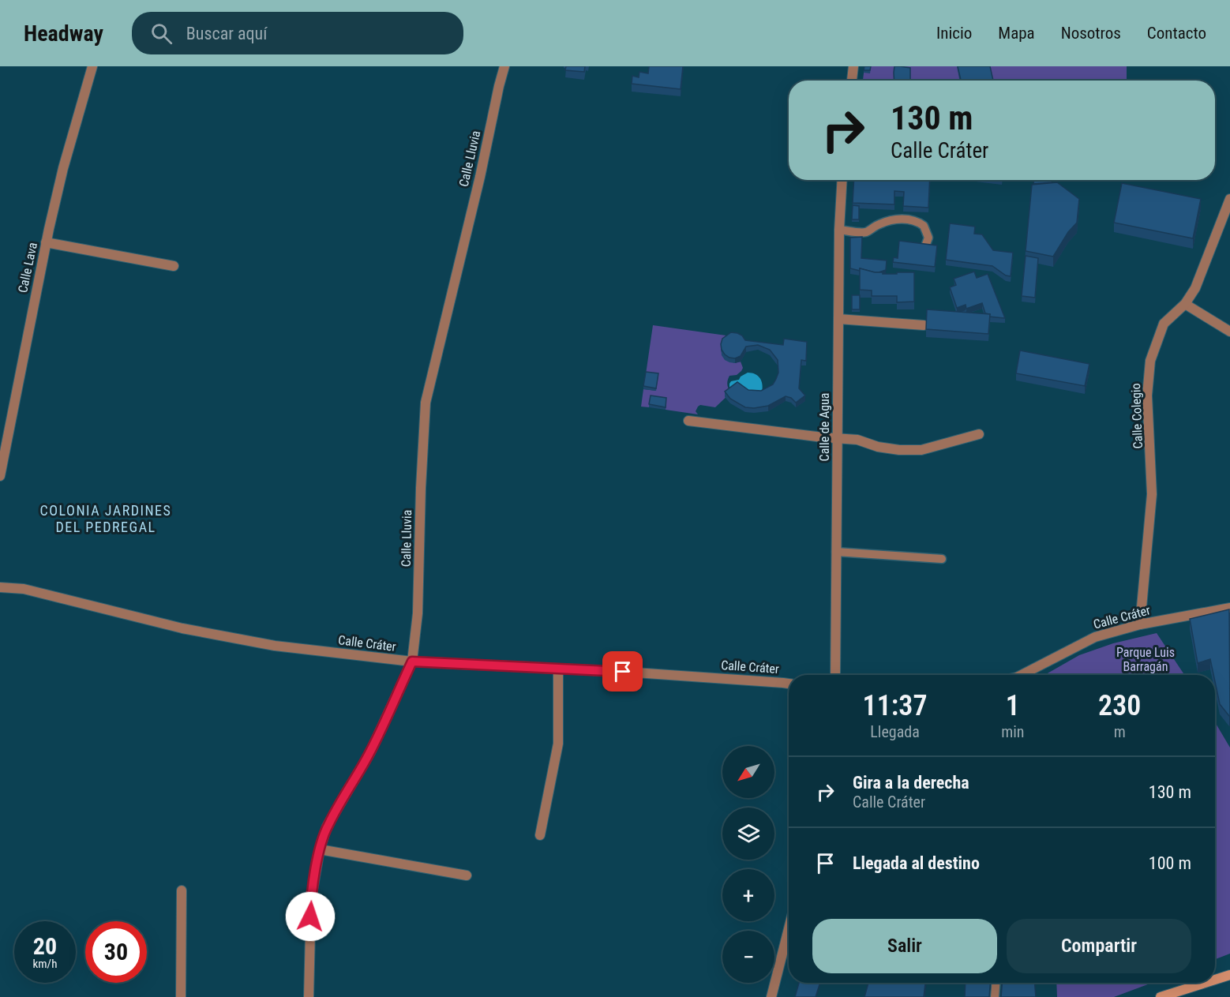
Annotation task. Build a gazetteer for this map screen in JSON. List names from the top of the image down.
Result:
{
  "streets": {
    "street": [
      "Calle Lluvia",
      "Calle Lava",
      "Calle Colegio",
      "Calle de Agua",
      "Calle Cráter"
    ]
  },
  "crossings": [
    ["Calle Lluvia", "Calle Cráter"],
    ["Calle Colegio", "Calle Cráter"]
  ],
  "districts": ["COLONIA JARDINES DEL PEDREGAL"],
  "parks": ["Parque Luis Barragán"],
  "north": "bottom left",
  "page": {
    "header": "Headway",
    "search": "Buscar aquí",
    "nav": [
      "Inicio",
      "Mapa",
      "Nosotros",
      "Contacto"
    ],
    "turn": ["130 m", "Calle Cráter"],
    "eta": [
      "11:37",
      "Llegada",
      "1",
      "min",
      "230",
      "m"
    ],
    "map_buttons": ["+", "−"],
    "list": [
      {
        "name": "Gira a la derecha",
        "note": "Calle Cráter",
        "value": "130 m"
      },
      {
        "name": "Llegada al destino",
        "value": "100 m"
      }
    ],
    "buttons": ["Salir", "Compartir"],
    "speed": "20 km/h",
    "limit": "30"
  }
}
